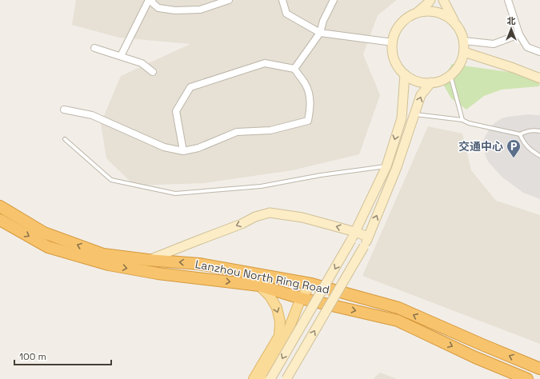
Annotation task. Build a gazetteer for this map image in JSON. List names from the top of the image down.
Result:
{
  "streets": {
    "highway": ["Lanzhou North Ring Road"]
  },
  "places": {
    "parking": ["交通中心"]
  },
  "scale_bar": "100 m",
  "north": "top"
}
